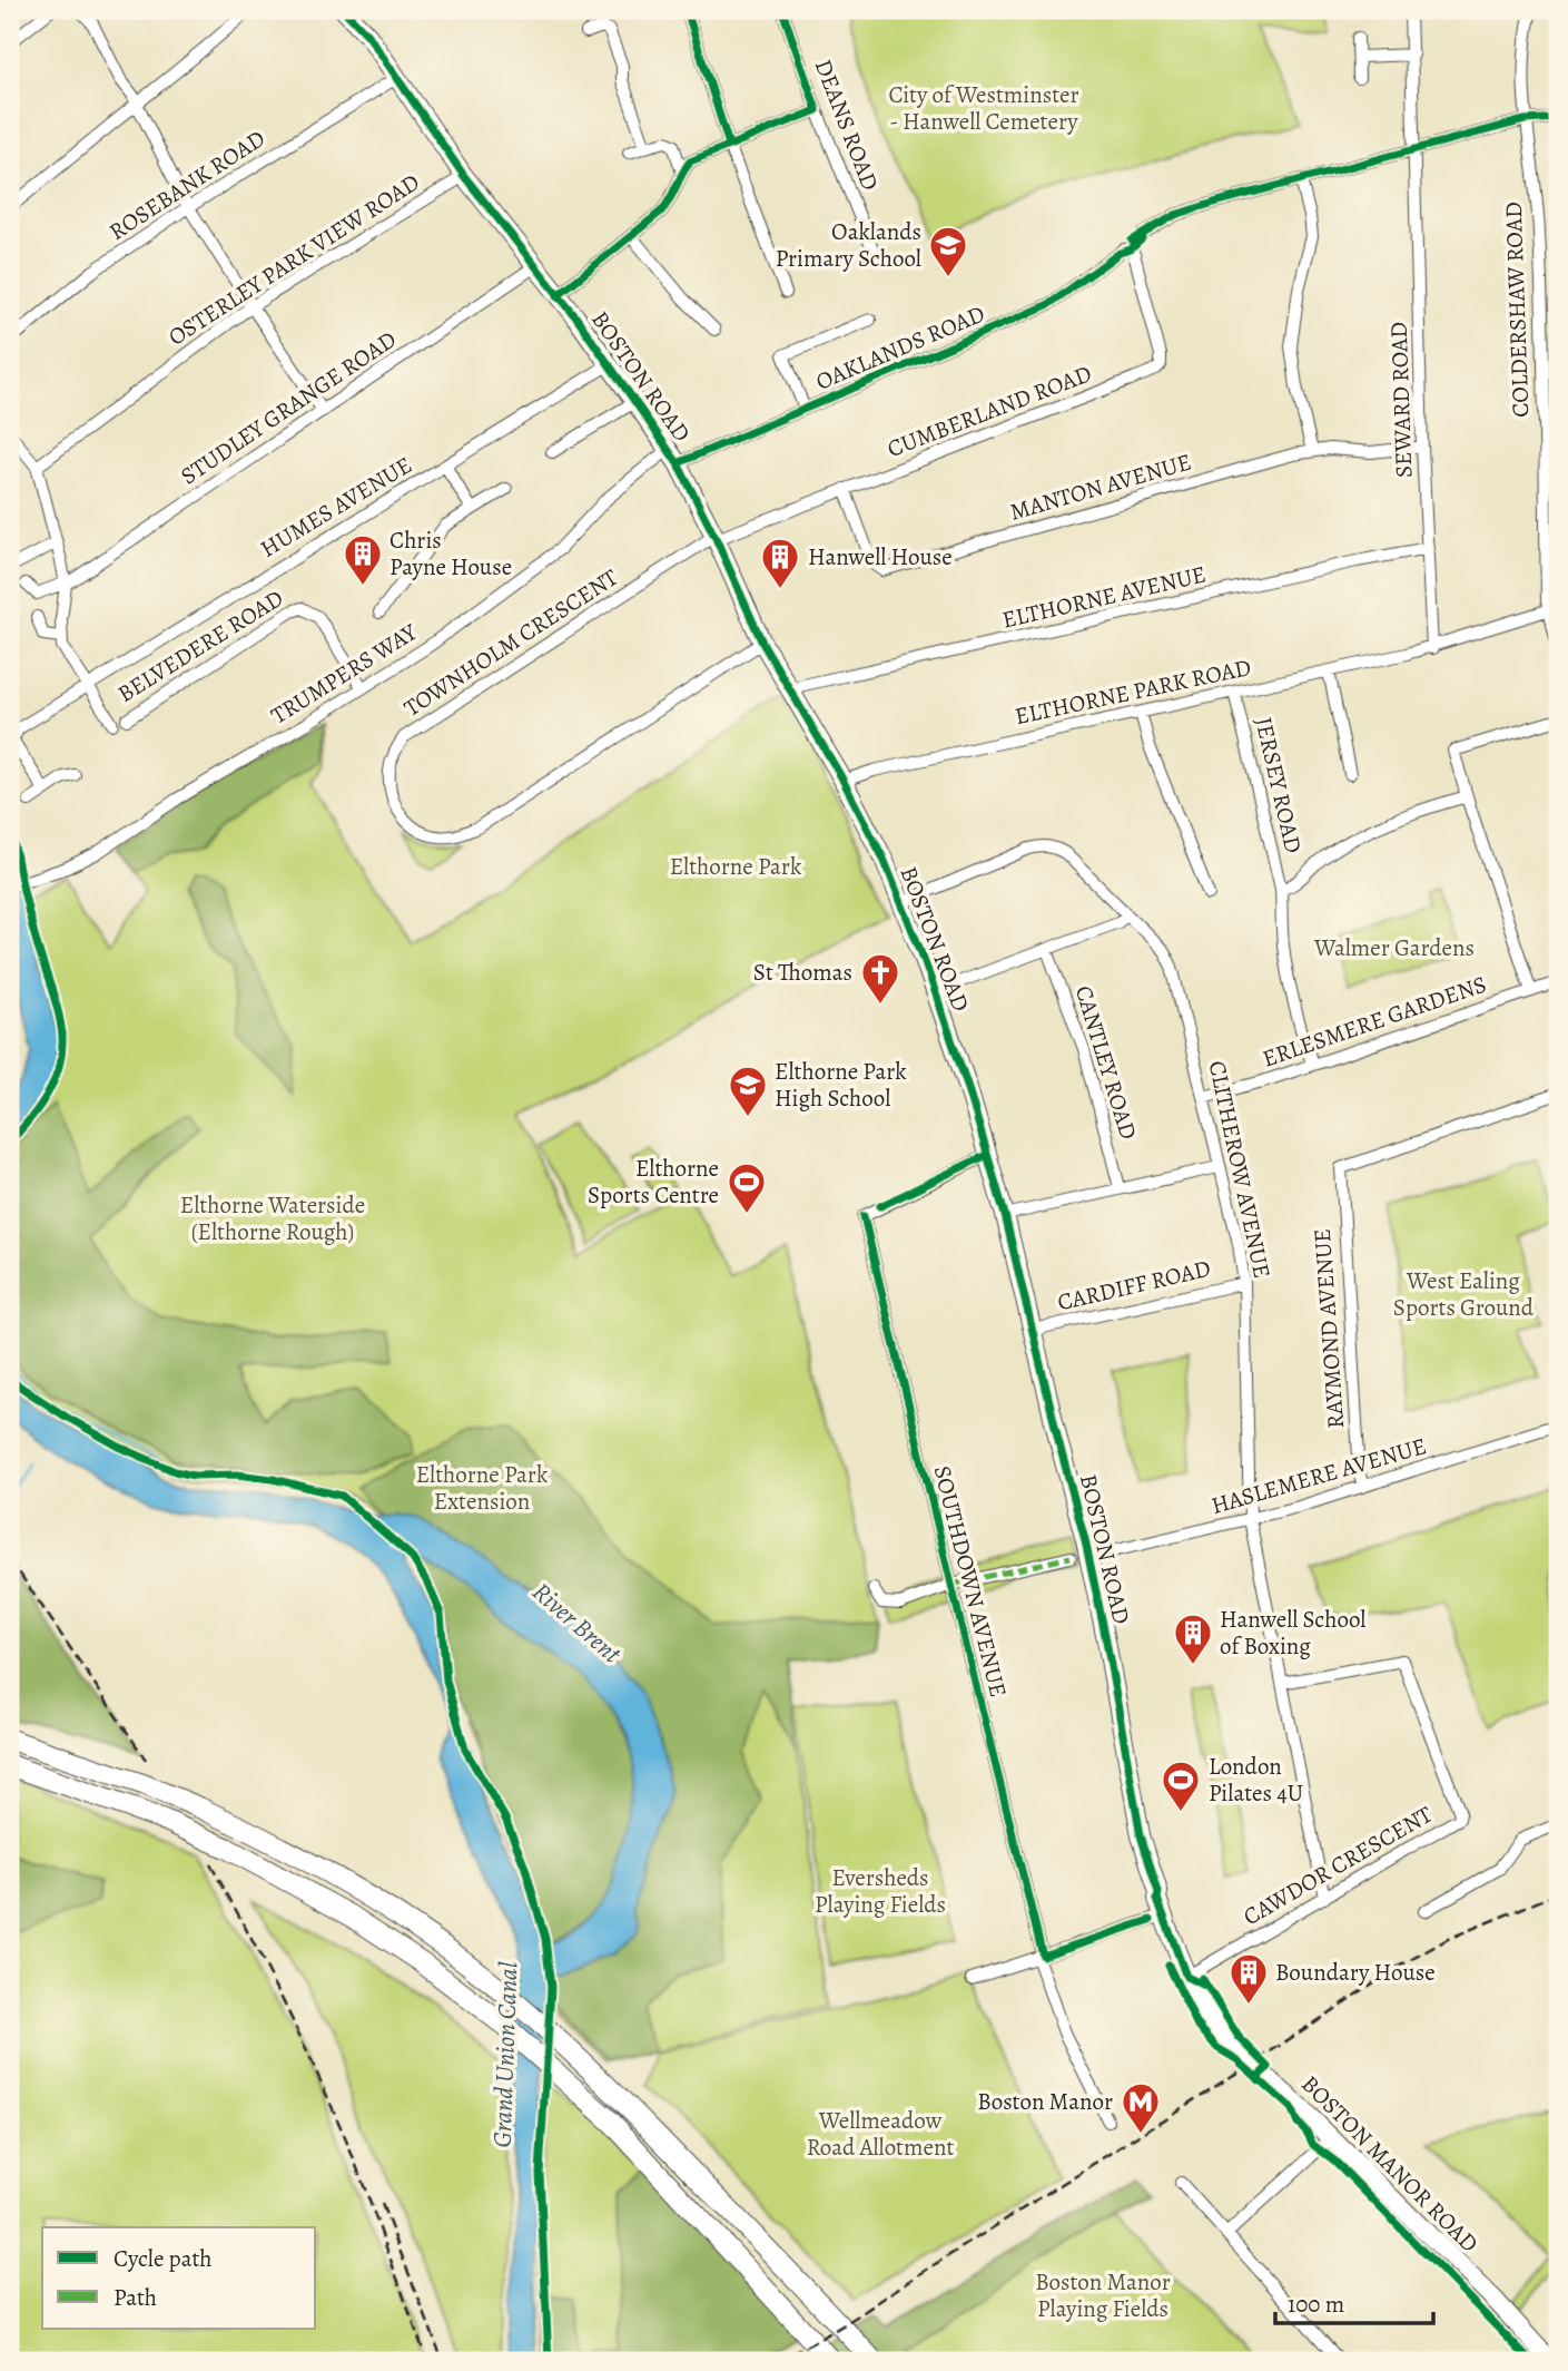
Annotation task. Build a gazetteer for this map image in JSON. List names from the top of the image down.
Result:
{
  "streets": {
    "main road": ["BOSTON ROAD", "BOSTON MANOR ROAD"],
    "street": [
      "DEANS ROAD",
      "ROSEBANK ROAD",
      "OSTERLEY PARK VIEW ROAD",
      "COLDERSHAW ROAD",
      "OAKLANDS ROAD",
      "SEWARD ROAD",
      "STUDLEY GRANGE ROAD",
      "CUMBERLAND ROAD",
      "MANTON AVENUE",
      "HUMES AVENUE",
      "ELTHORNE AVENUE",
      "TOWNHOLM CRESCENT",
      "BELVEDERE ROAD",
      "TRUMPERS WAY",
      "ELTHORNE PARK ROAD",
      "JERSEY ROAD",
      "ERLESMERE GARDENS",
      "CANTLEY ROAD",
      "CLITHEROW AVENUE",
      "CARDIFF ROAD",
      "RAYMOND AVENUE",
      "HASLEMERE AVENUE",
      "SOUTHDOWN AVENUE",
      "CAWDOR CRESCENT"
    ]
  },
  "crossings": [
    ["ROSEBANK ROAD", "BOSTON ROAD"],
    ["OSTERLEY PARK VIEW ROAD", "BOSTON ROAD"],
    ["COLDERSHAW ROAD", "ELTHORNE PARK ROAD"],
    ["OAKLANDS ROAD", "BOSTON ROAD"],
    ["OAKLANDS ROAD", "CUMBERLAND ROAD"],
    ["OAKLANDS ROAD", "TRUMPERS WAY"],
    ["BOSTON ROAD", "STUDLEY GRANGE ROAD"],
    ["BOSTON ROAD", "CUMBERLAND ROAD"],
    ["BOSTON ROAD", "HUMES AVENUE"],
    ["BOSTON ROAD", "ELTHORNE AVENUE"],
    ["BOSTON ROAD", "TOWNHOLM CRESCENT"],
    ["BOSTON ROAD", "TRUMPERS WAY"],
    ["BOSTON ROAD", "ELTHORNE PARK ROAD"],
    ["BOSTON ROAD", "CLITHEROW AVENUE"],
    ["BOSTON ROAD", "CARDIFF ROAD"],
    ["BOSTON ROAD", "HASLEMERE AVENUE"],
    ["BOSTON ROAD", "SOUTHDOWN AVENUE"],
    ["BOSTON ROAD", "CAWDOR CRESCENT"],
    ["BOSTON ROAD", "BOSTON MANOR ROAD"],
    ["SEWARD ROAD", "MANTON AVENUE"],
    ["SEWARD ROAD", "ELTHORNE AVENUE"],
    ["SEWARD ROAD", "ELTHORNE PARK ROAD"],
    ["CUMBERLAND ROAD", "MANTON AVENUE"],
    ["CUMBERLAND ROAD", "TOWNHOLM CRESCENT"],
    ["BELVEDERE ROAD", "TRUMPERS WAY"],
    ["ELTHORNE PARK ROAD", "JERSEY ROAD"],
    ["JERSEY ROAD", "ERLESMERE GARDENS"],
    ["ERLESMERE GARDENS", "CLITHEROW AVENUE"],
    ["CLITHEROW AVENUE", "CARDIFF ROAD"],
    ["CLITHEROW AVENUE", "HASLEMERE AVENUE"],
    ["CLITHEROW AVENUE", "CAWDOR CRESCENT"],
    ["RAYMOND AVENUE", "HASLEMERE AVENUE"],
    ["HASLEMERE AVENUE", "SOUTHDOWN AVENUE"],
    ["CAWDOR CRESCENT", "BOSTON MANOR ROAD"]
  ],
  "water": ["River Brent", "Grand Union Canal"],
  "parks": [
    "City of Westminster - Hanwell Cemetery",
    "Elthorne Park",
    "Walmer Gardens",
    "Elthorne Waterside (Elthorne Rough)",
    "West Ealing Sports Ground",
    "Elthorne Park Extension",
    "Eversheds Playing Fields",
    "Wellmeadow Road Allotment",
    "Boston Manor Playing Fields"
  ],
  "places": {
    "school or university": ["Oaklands Primary School", "Elthorne Park High School"],
    "building": [
      "Chris Payne House",
      "Hanwell House",
      "Hanwell School of Boxing",
      "Boundary House"
    ],
    "church": ["St Thomas"],
    "sports": ["Elthorne Sports Centre", "London Pilates 4U"],
    "metro station": ["Boston Manor"]
  },
  "legend": ["Cycle path", "Path"],
  "scale_bar": "100 m"
}
